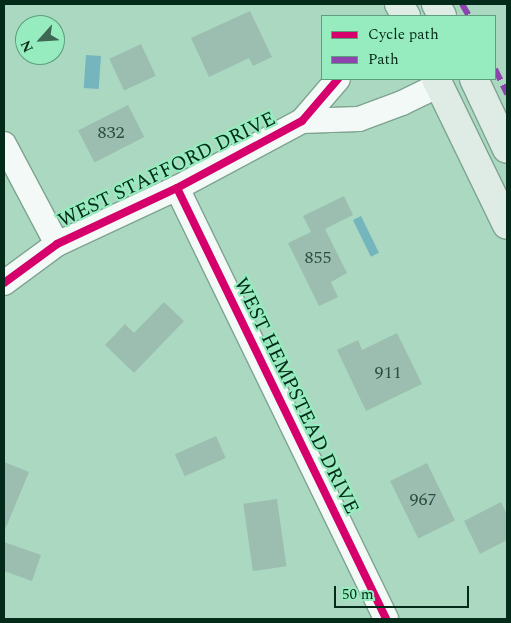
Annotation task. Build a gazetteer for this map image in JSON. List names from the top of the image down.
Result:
{
  "streets": {
    "street": ["WEST STAFFORD DRIVE", "WEST HEMPSTEAD DRIVE"]
  },
  "crossings": [
    ["WEST STAFFORD DRIVE", "WEST HEMPSTEAD DRIVE"]
  ],
  "house_numbers": [
    "832",
    "855",
    "911",
    "967"
  ],
  "legend": ["Cycle path", "Path"],
  "scale_bar": "50 m",
  "north": "bottom left"
}
